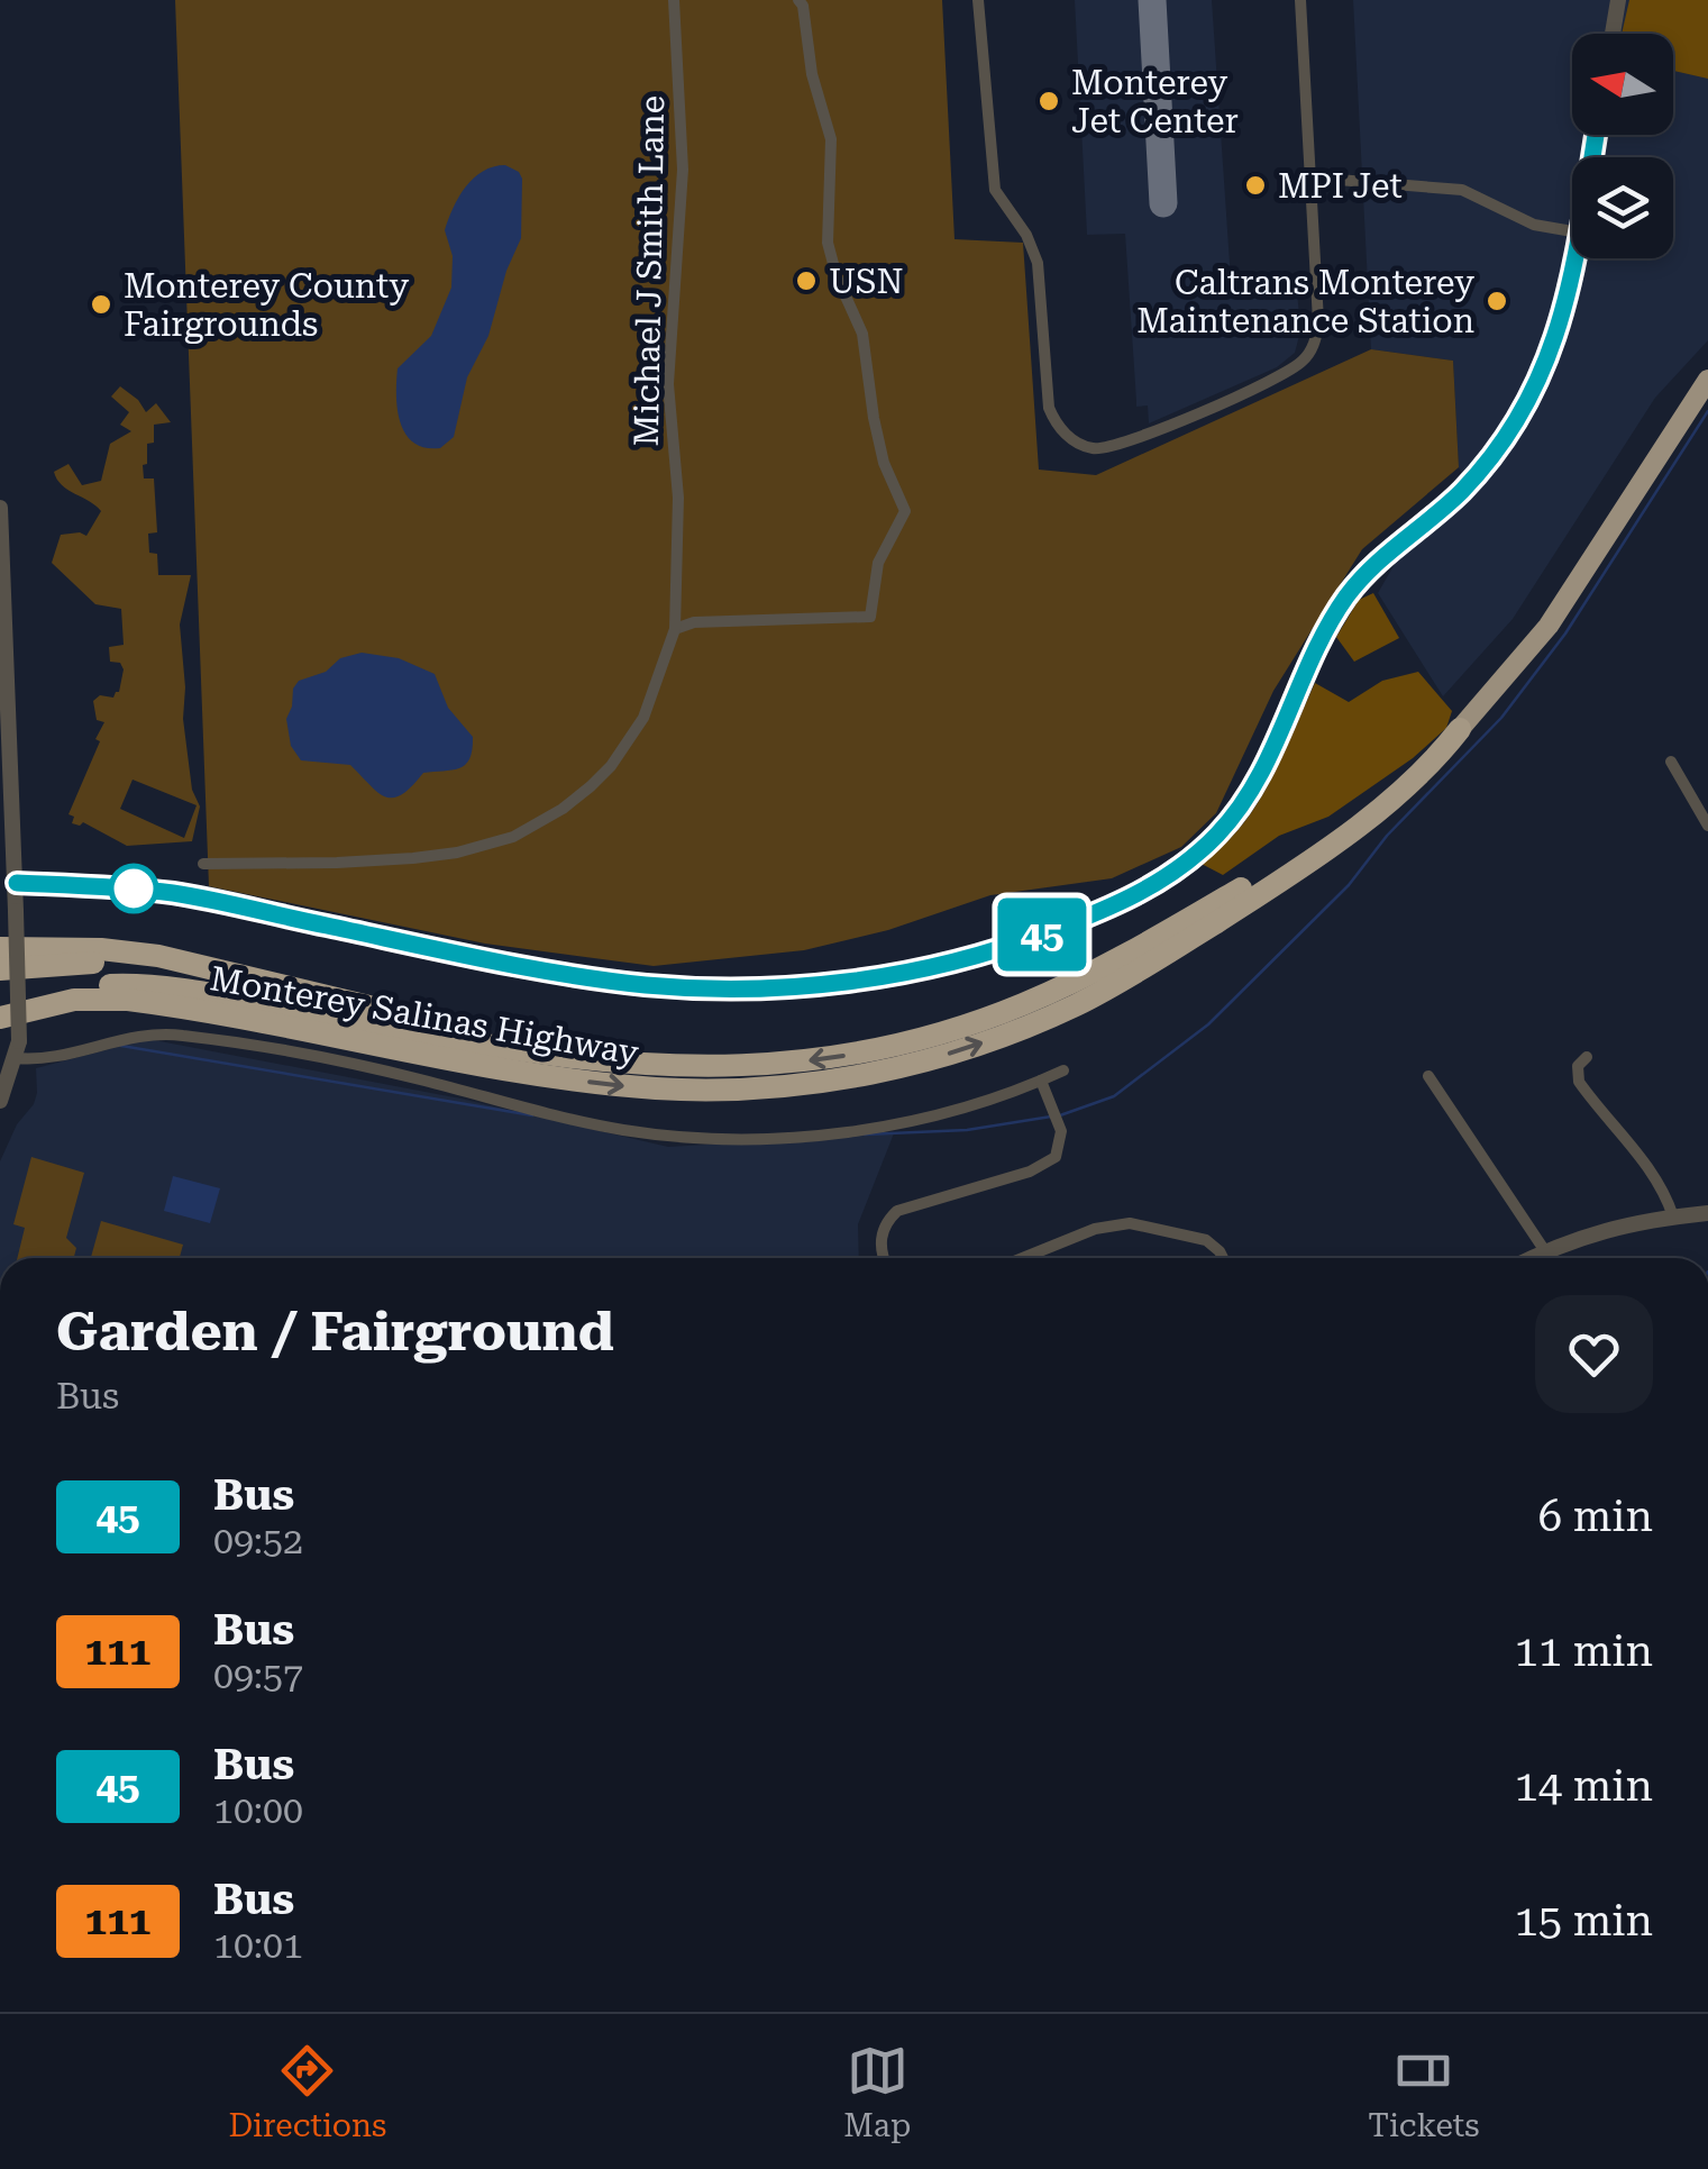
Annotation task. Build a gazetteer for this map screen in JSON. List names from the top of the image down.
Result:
{
  "streets": {
    "highway": ["Monterey Salinas Highway"],
    "street": ["Michael J Smith Lane"]
  },
  "places": [
    "Monterey Jet Center",
    "MPI Jet",
    "USN",
    "Caltrans Monterey Maintenance Station",
    "Monterey County Fairgrounds"
  ],
  "lines": ["bus line 45"],
  "north": "left",
  "page": {
    "on_map": "45",
    "heading": ["Garden / Fairground", "Bus"],
    "list": [
      {
        "mark": "45",
        "name": "Bus",
        "note": "09:52",
        "value": "6 min"
      },
      {
        "mark": "111",
        "name": "Bus",
        "note": "09:57",
        "value": "11 min"
      },
      {
        "mark": "45",
        "name": "Bus",
        "note": "10:00",
        "value": "14 min"
      },
      {
        "mark": "111",
        "name": "Bus",
        "note": "10:01",
        "value": "15 min"
      }
    ],
    "tabs": ["Directions", "Map", "Tickets"]
  }
}
